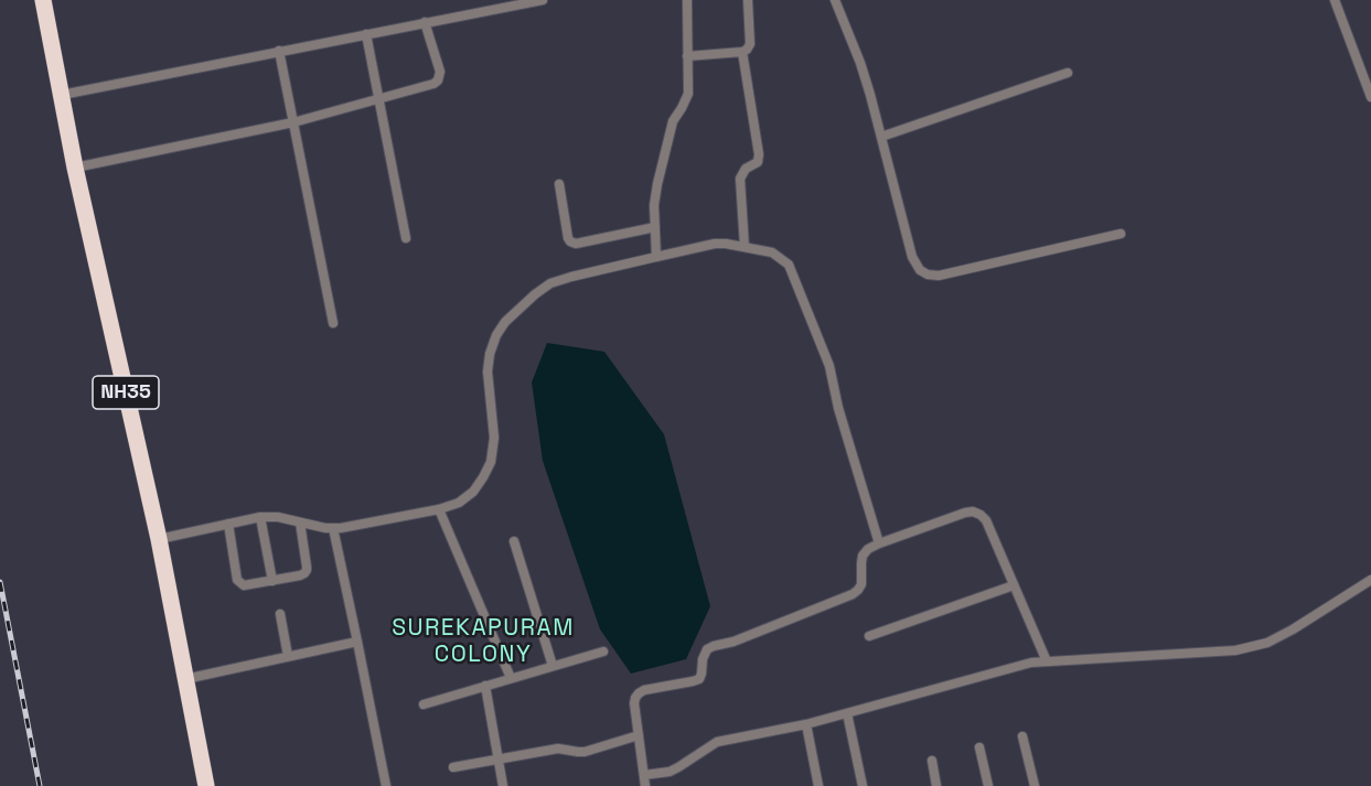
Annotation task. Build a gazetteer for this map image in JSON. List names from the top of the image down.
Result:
{
  "streets": {
    "highway": ["NH35"]
  },
  "districts": ["SUREKAPURAM COLONY"]
}
